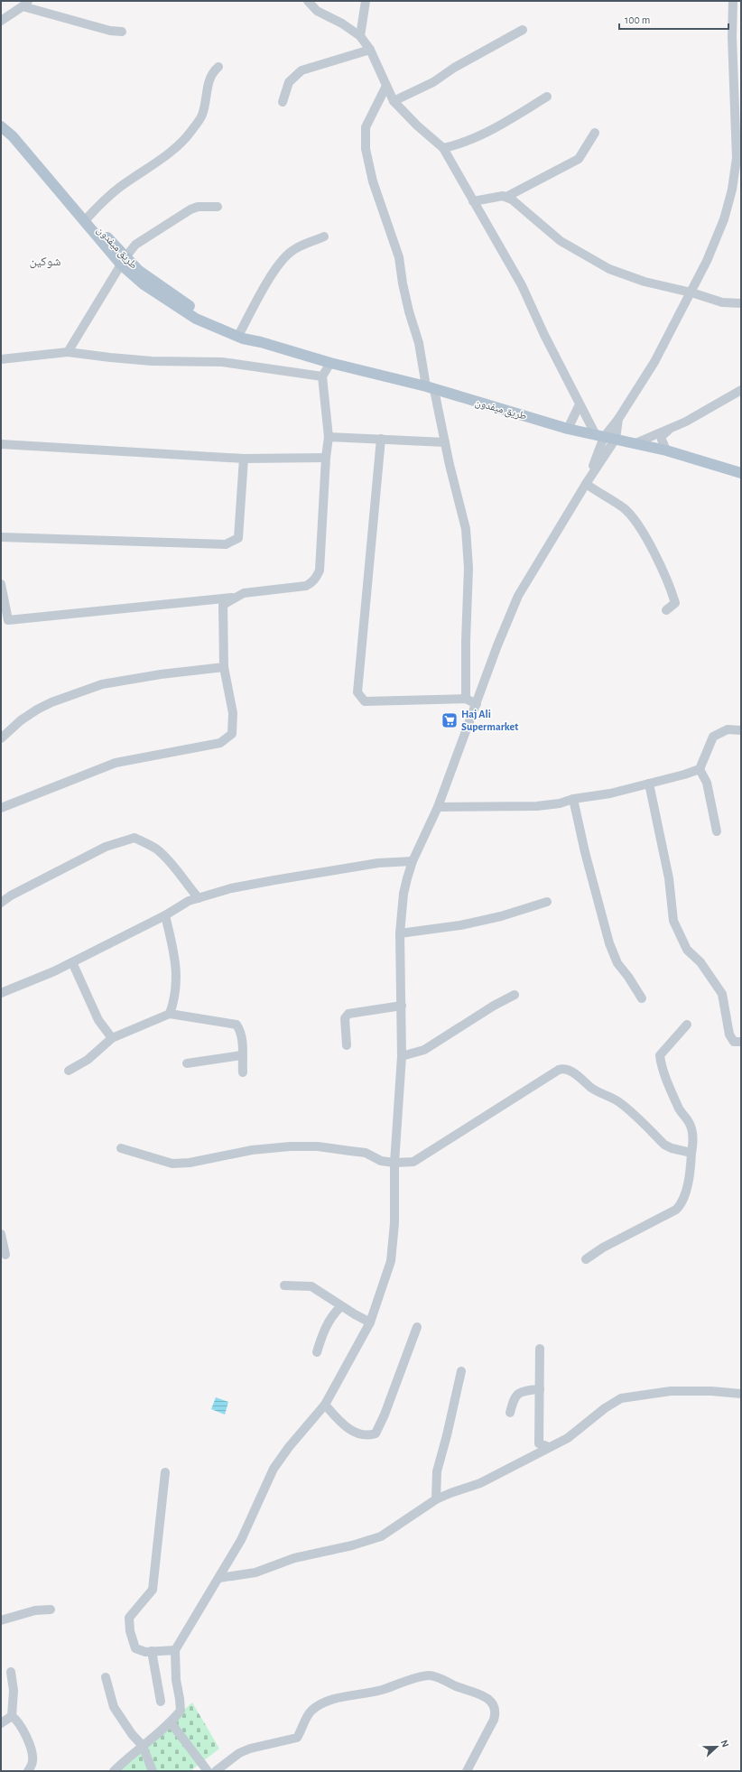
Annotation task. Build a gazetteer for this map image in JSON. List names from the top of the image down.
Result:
{
  "streets": {
    "main road": ["طريق ميفدون"]
  },
  "districts": ["شوكين"],
  "places": {
    "supermarket": ["Haj Ali Supermarket"]
  },
  "scale_bar": "100 m",
  "north": "right"
}
